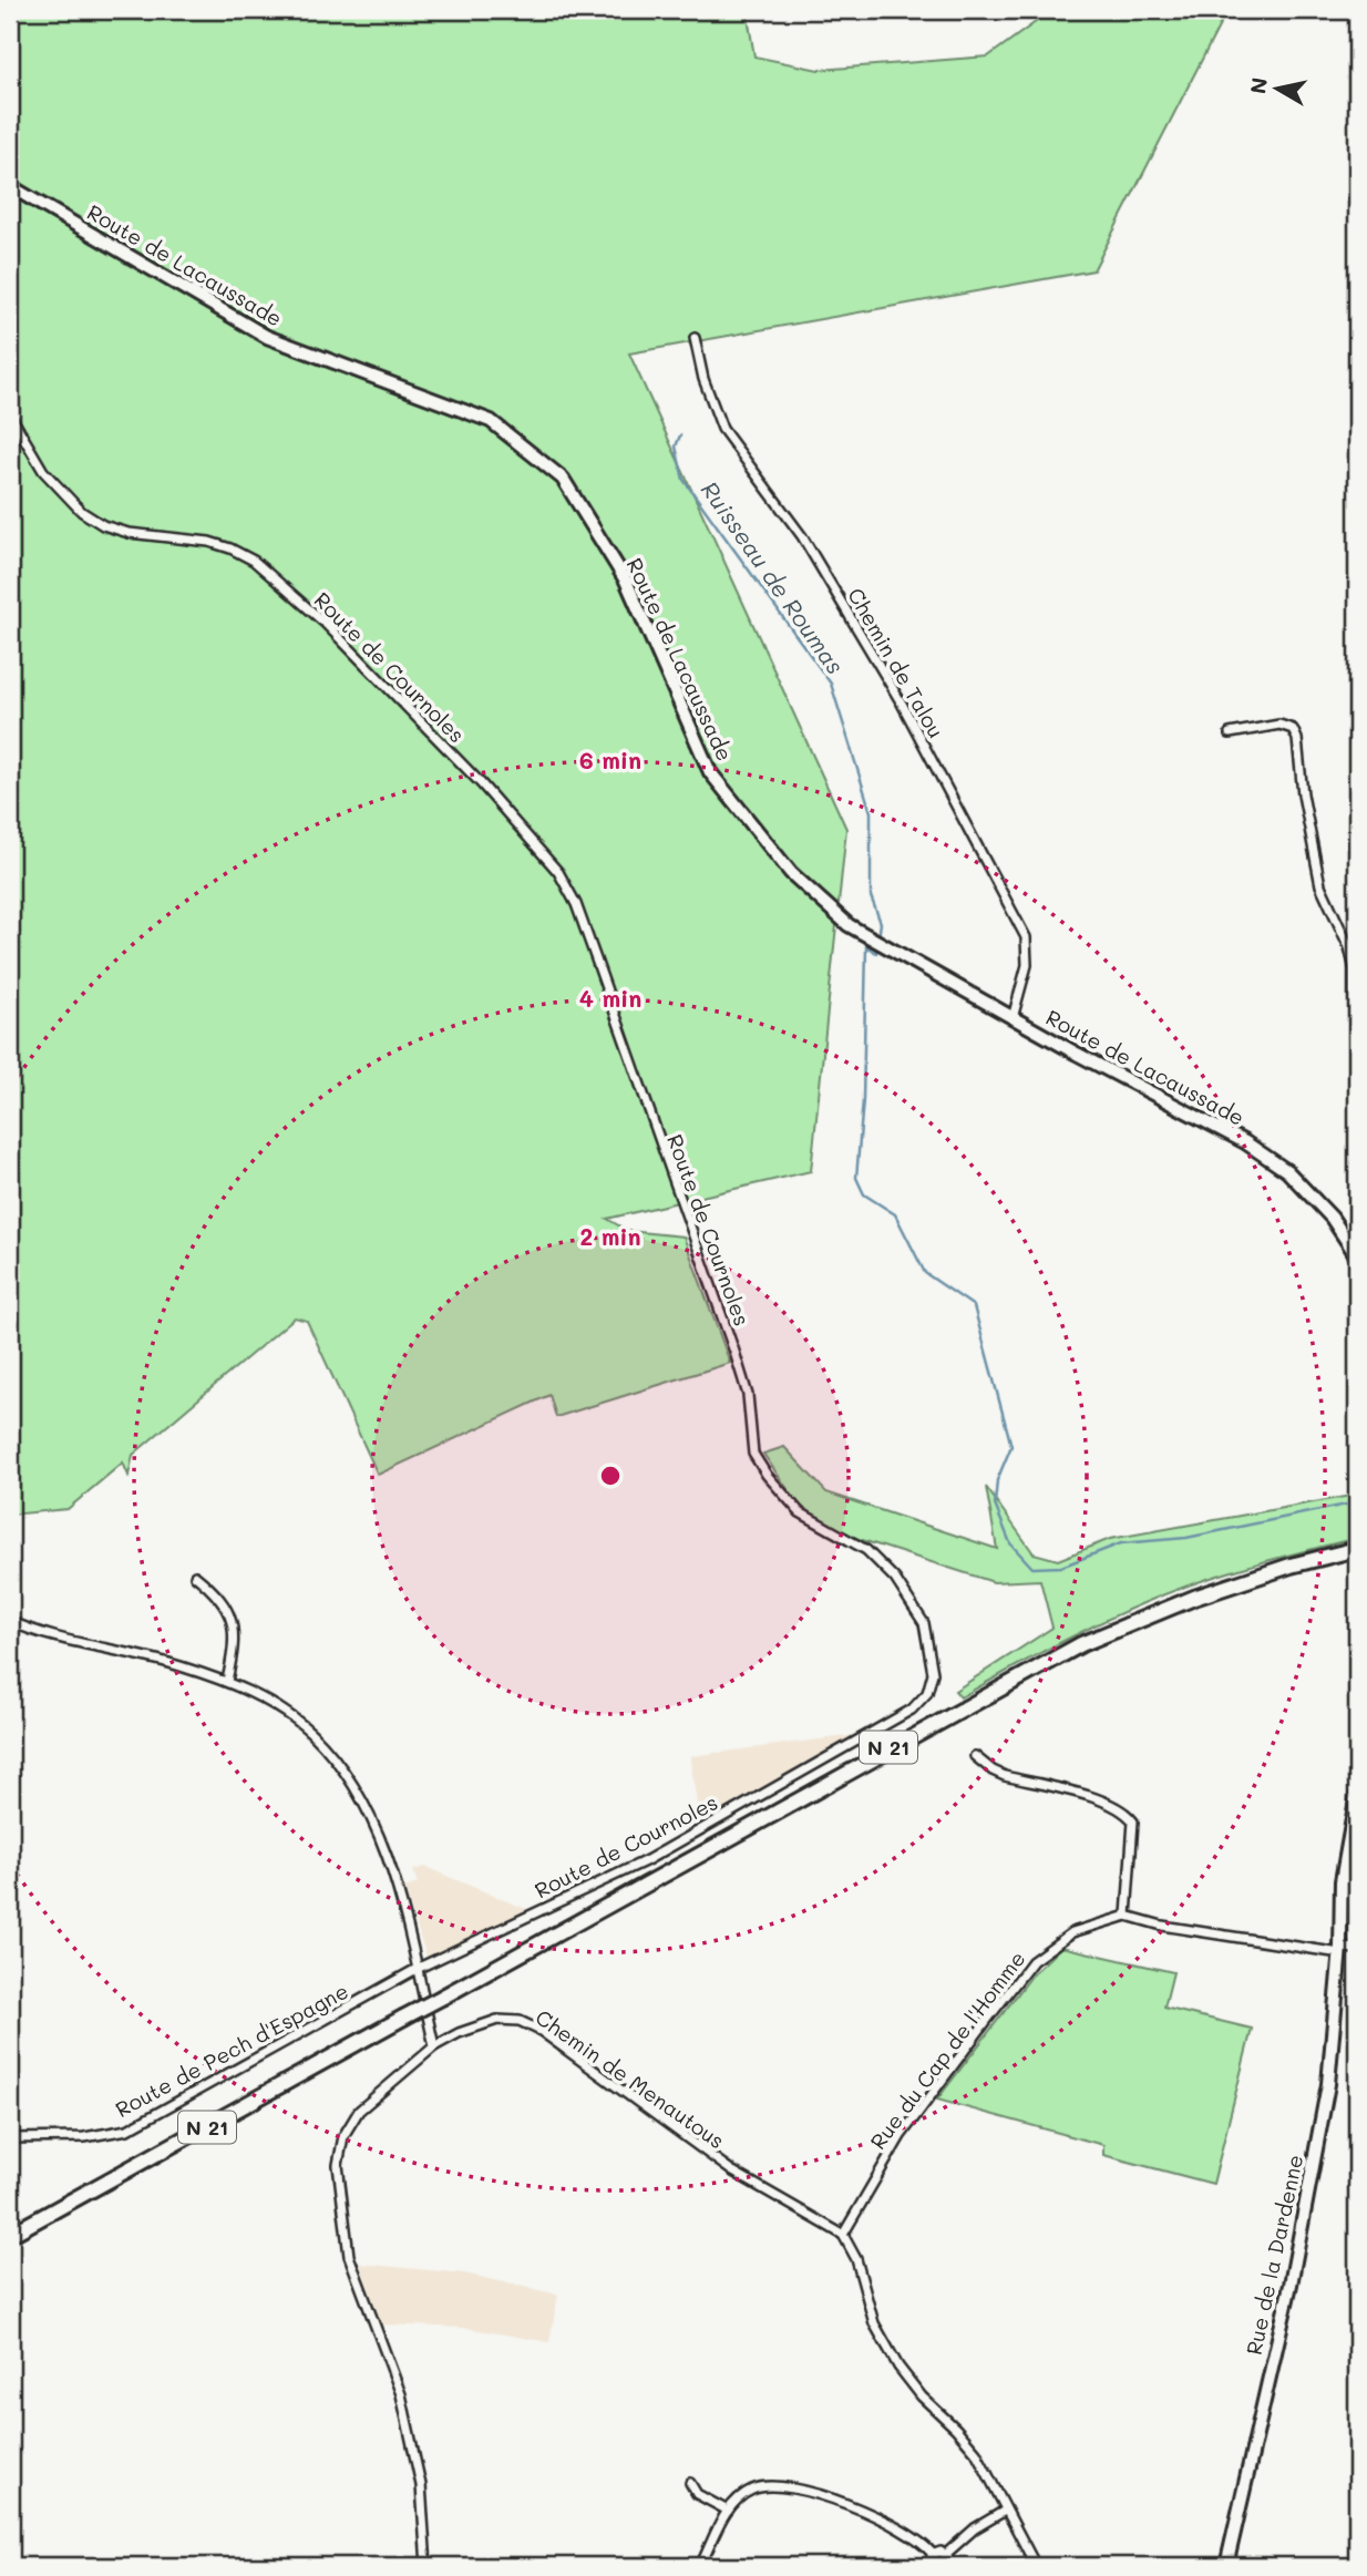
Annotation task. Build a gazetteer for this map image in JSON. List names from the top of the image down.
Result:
{
  "streets": {
    "main road": ["N 21"],
    "street": [
      "Route de Lacaussade",
      "Chemin de Talou",
      "Route de Cournoles",
      "Route de Pech d'Espagne",
      "Rue du Cap de l'Homme",
      "Chemin de Menautous",
      "Rue de la Dardenne"
    ]
  },
  "crossings": [
    ["Route de Lacaussade", "Chemin de Talou"],
    ["Route de Cournoles", "Route de Pech d'Espagne"],
    ["Rue du Cap de l'Homme", "Chemin de Menautous"]
  ],
  "water": ["Ruisseau de Roumas"],
  "north": "left",
  "rings": ["6 min", "4 min", "2 min"]
}
